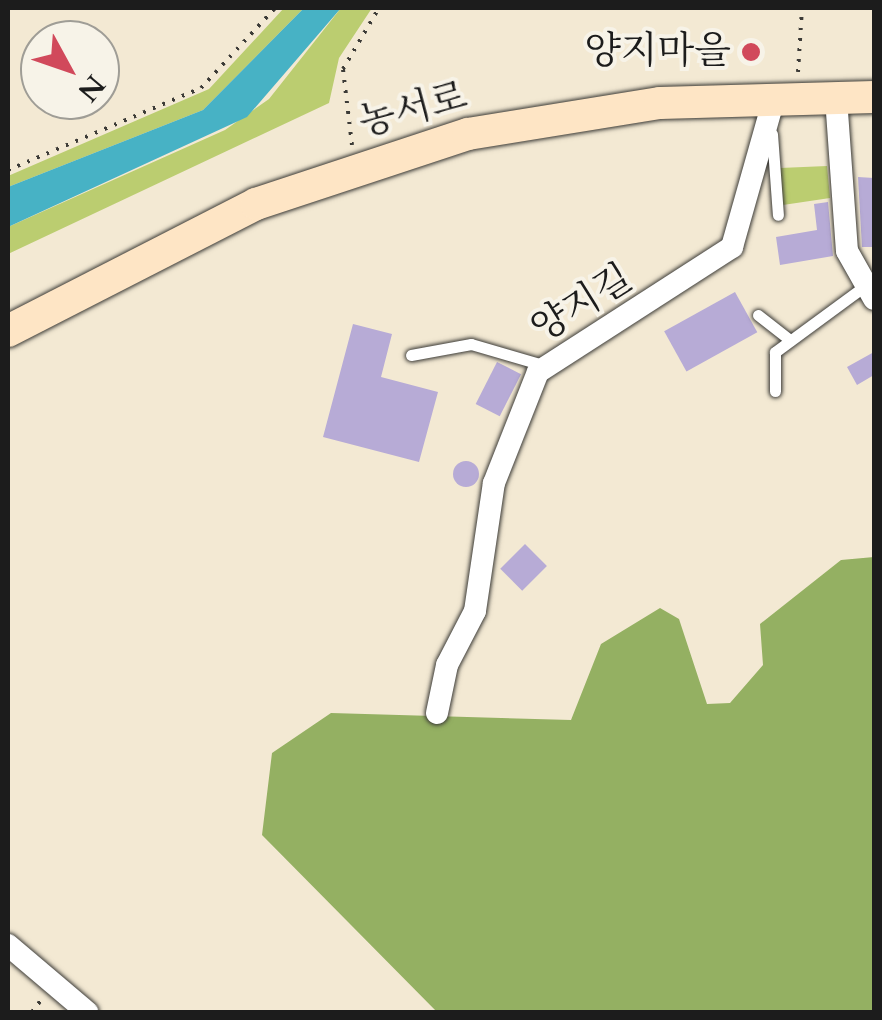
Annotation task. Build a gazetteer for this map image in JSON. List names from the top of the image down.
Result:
{
  "streets": {
    "street": ["농서로", "양지길"]
  },
  "crossings": [
    ["농서로", "양지길"]
  ],
  "places": ["양지마을"],
  "north": "bottom right"
}
